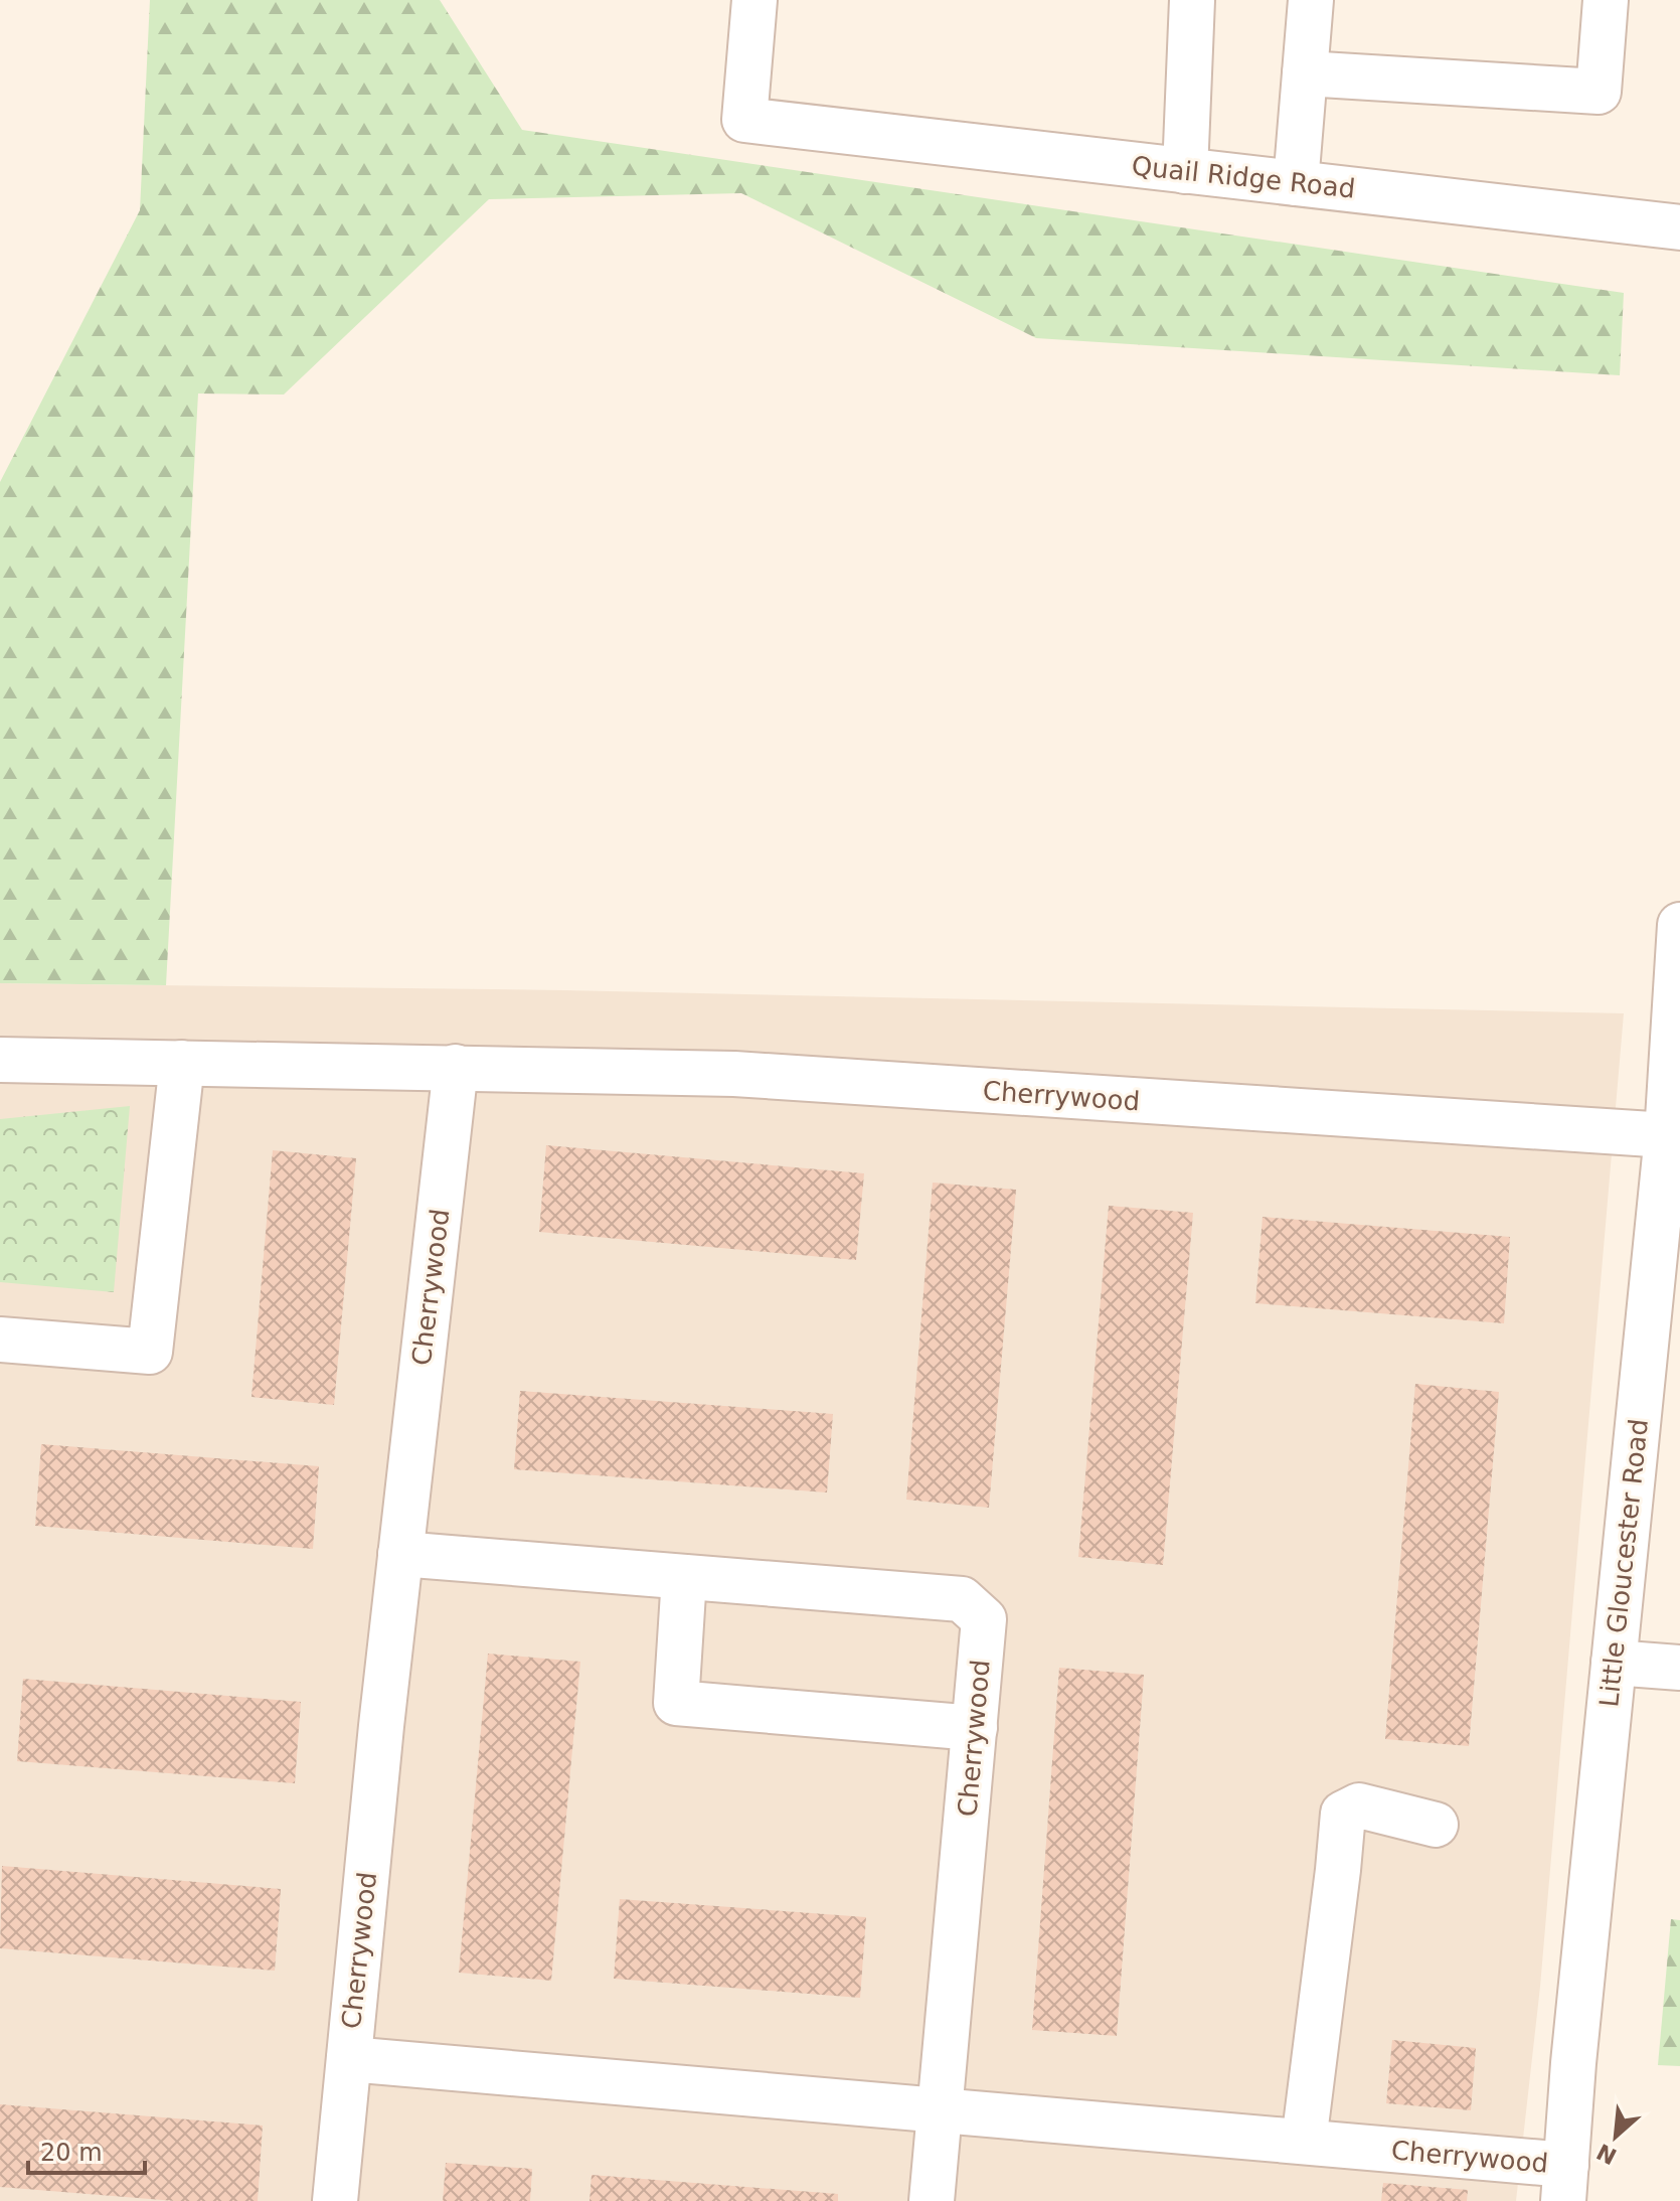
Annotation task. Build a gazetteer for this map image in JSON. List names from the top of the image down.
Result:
{
  "streets": {
    "street": ["Quail Ridge Road", "Cherrywood", "Little Gloucester Road"]
  },
  "crossings": [
    ["Cherrywood", "Little Gloucester Road"]
  ],
  "scale_bar": "20 m",
  "north": "bottom left"
}
